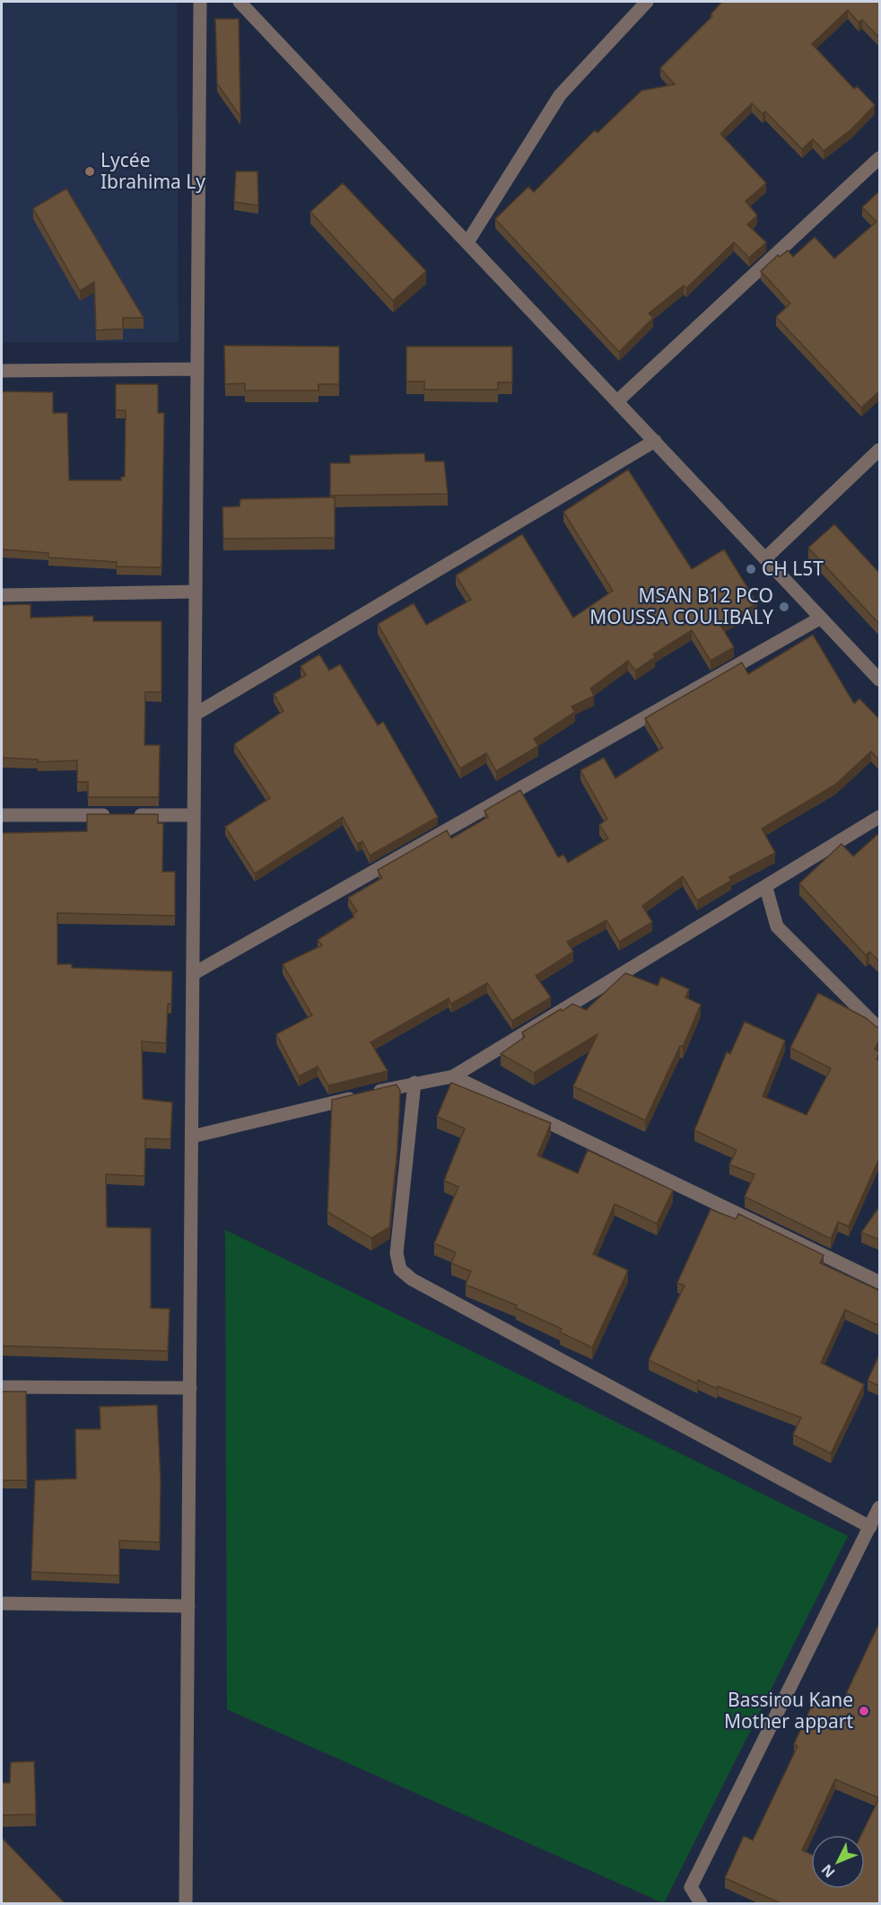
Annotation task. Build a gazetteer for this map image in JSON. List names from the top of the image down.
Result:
{
  "places": [
    "Lycée Ibrahima Ly",
    "CH L5T",
    "MSAN B12 PCO MOUSSA COULIBALY",
    "Bassirou Kane Mother appart"
  ],
  "north": "bottom left"
}
